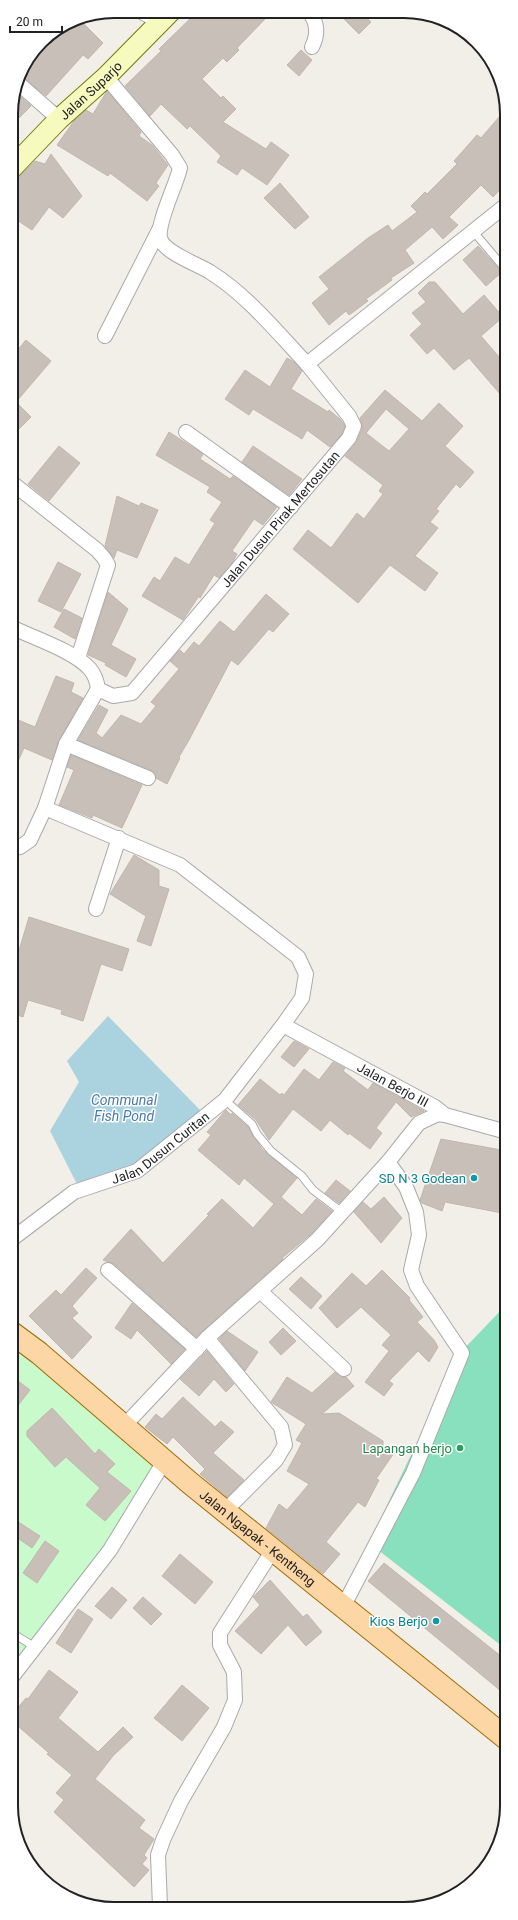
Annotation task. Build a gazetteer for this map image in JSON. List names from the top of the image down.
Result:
{
  "streets": {
    "main road": ["Jalan Suparjo", "Jalan Ngapak - Kentheng"],
    "street": ["Jalan Dusun Pirak Mertosutan", "Jalan Berjo III", "Jalan Dusun Curitan"]
  },
  "crossings": [
    ["Jalan Berjo III", "Jalan Dusun Curitan"]
  ],
  "water": ["Communal Fish Pond"],
  "places": ["SD N 3 Godean", "Lapangan berjo", "Kios Berjo"],
  "scale_bar": "20 m"
}
